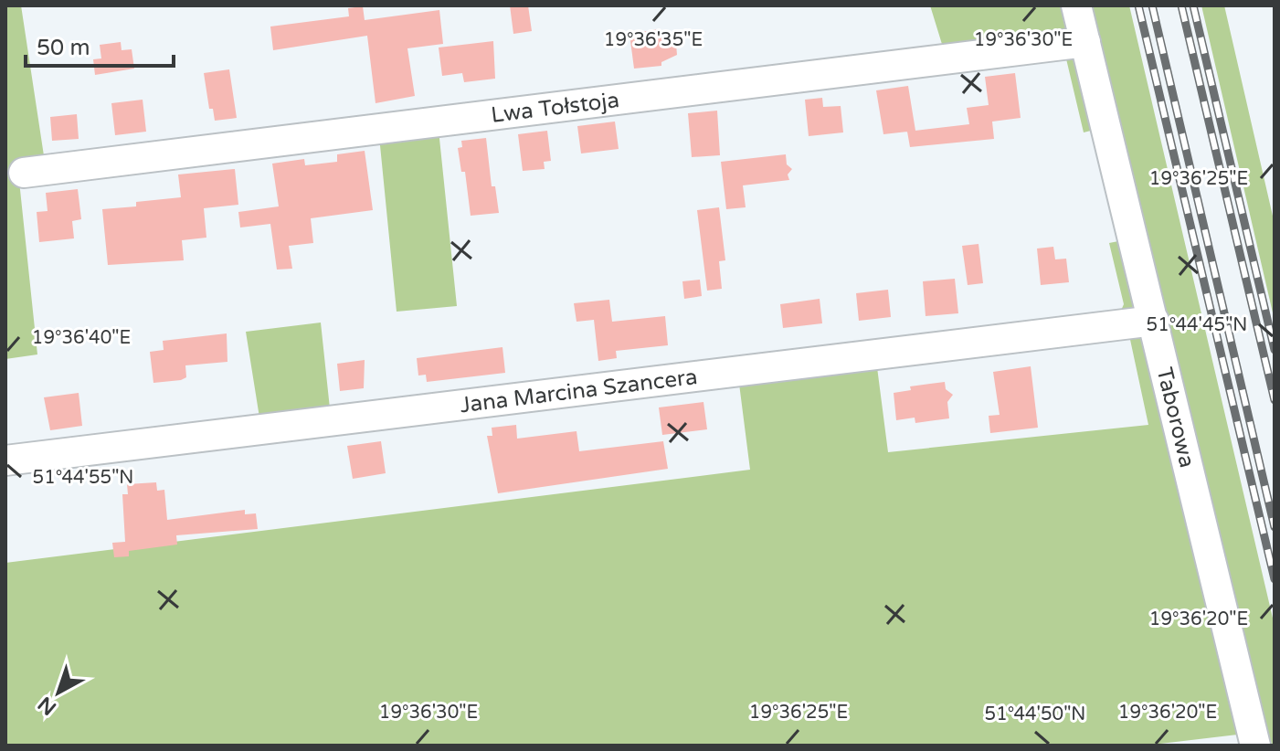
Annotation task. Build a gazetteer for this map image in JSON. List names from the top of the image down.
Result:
{
  "streets": {
    "street": ["Lwa Tołstoja", "Jana Marcina Szancera", "Taborowa"]
  },
  "crossings": [
    ["Lwa Tołstoja", "Taborowa"],
    ["Jana Marcina Szancera", "Taborowa"]
  ],
  "scale_bar": "50 m",
  "north": "bottom left",
  "coordinates": [
    "19°36'35\"E",
    "19°36'30\"E",
    "19°36'25\"E",
    "51°44'45\"N",
    "19°36'40\"E",
    "51°44'55\"N",
    "19°36'20\"E",
    "51°44'50\"N"
  ]
}
